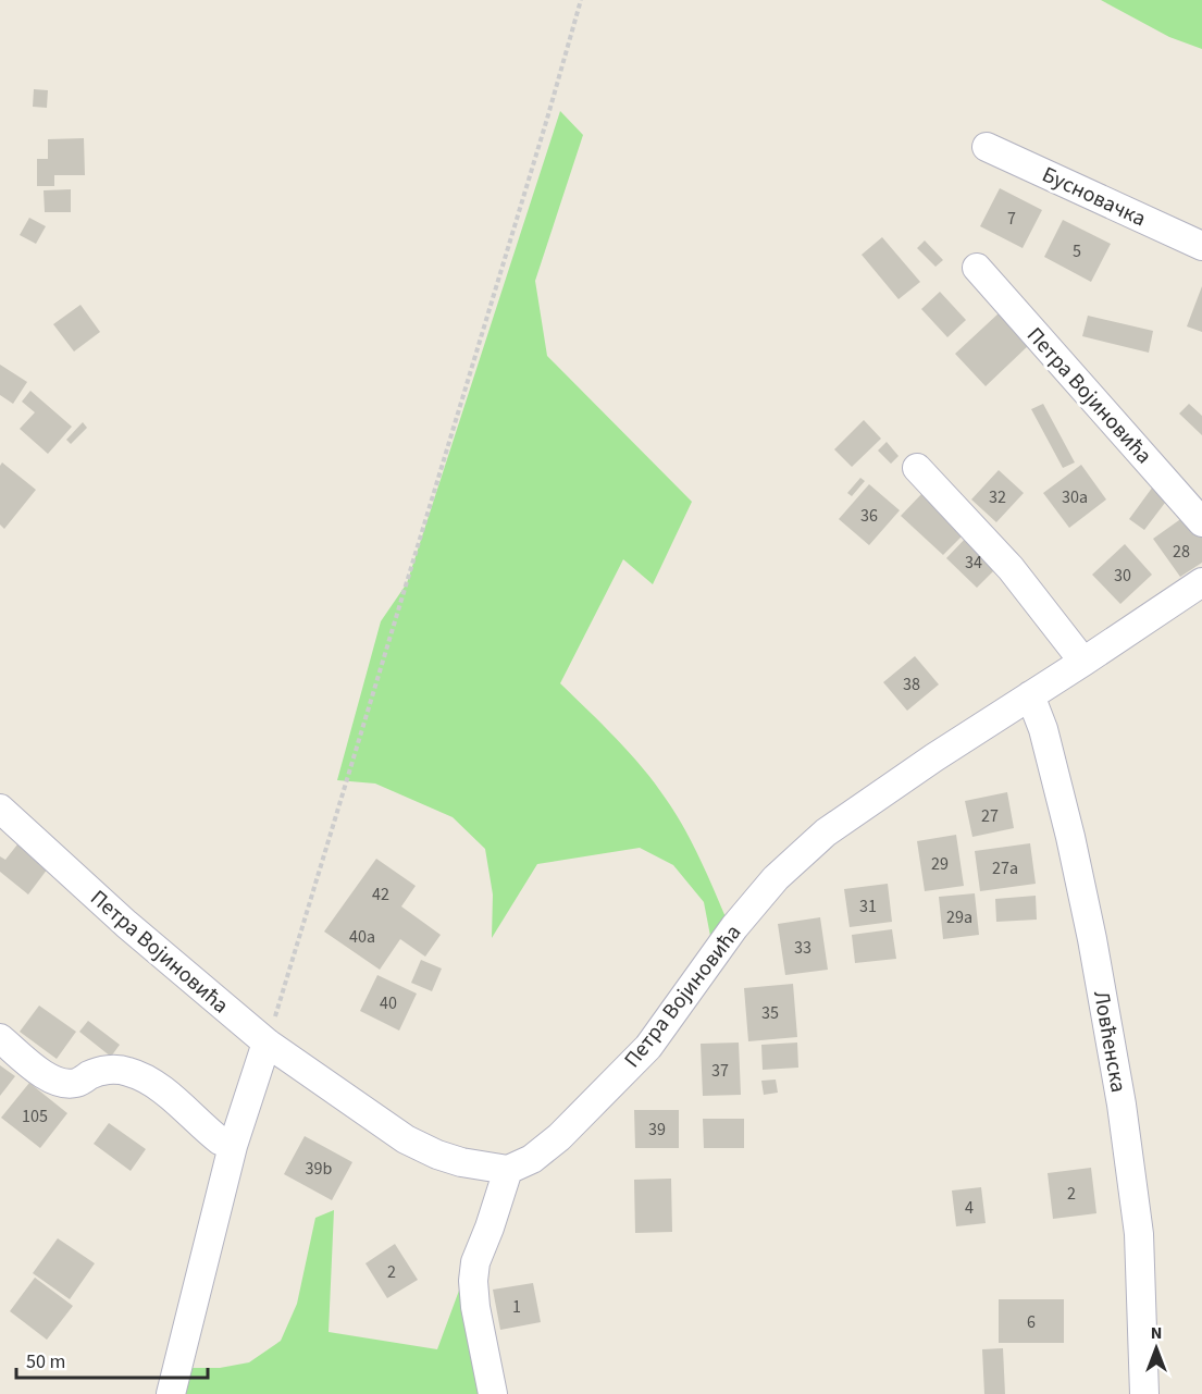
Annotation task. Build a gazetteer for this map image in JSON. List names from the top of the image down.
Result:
{
  "streets": {
    "street": ["Бусновачка", "Петра Војиновића", "Ловћенска"]
  },
  "crossings": [
    ["Петра Војиновића", "Ловћенска"]
  ],
  "house_numbers": [
    "7",
    "5",
    "32",
    "30a",
    "36",
    "28",
    "34",
    "30",
    "38",
    "27",
    "29",
    "27a",
    "42",
    "31",
    "29a",
    "40a",
    "33",
    "40",
    "35",
    "37",
    "105",
    "39",
    "39b",
    "2",
    "4",
    "2",
    "1",
    "6"
  ],
  "scale_bar": "50 m",
  "north": "top"
}
